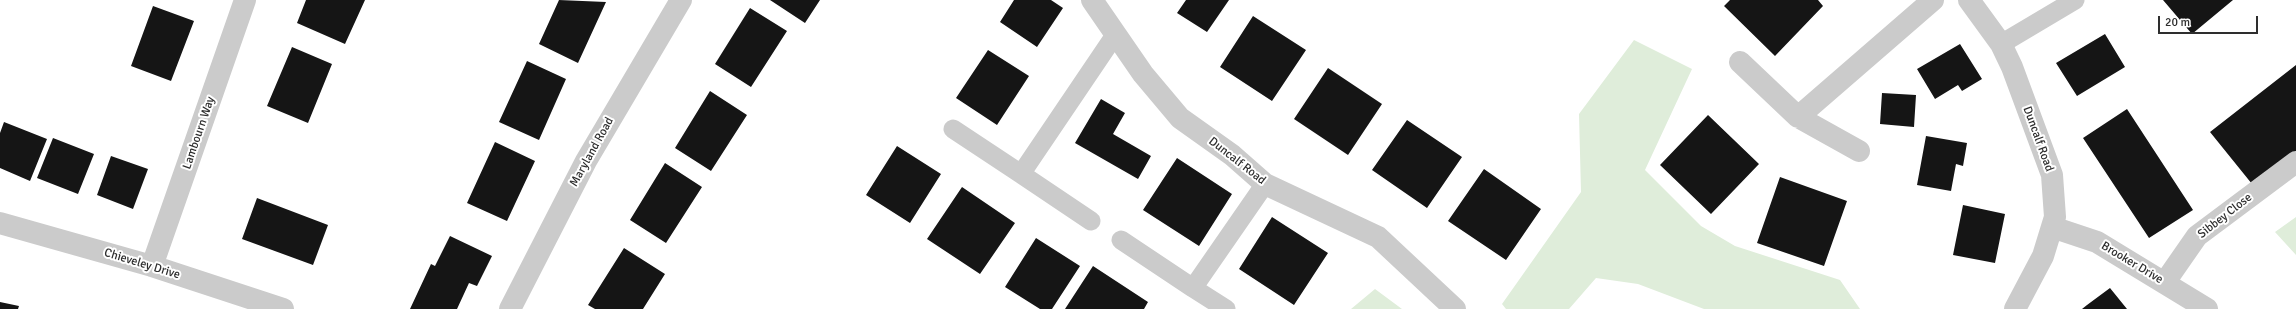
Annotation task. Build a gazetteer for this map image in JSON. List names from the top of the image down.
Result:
{
  "streets": {
    "street": [
      "Lambourn Way",
      "Duncalf Road",
      "Maryland Road",
      "Sibbey Close",
      "Brooker Drive",
      "Chieveley Drive"
    ]
  },
  "crossings": [
    ["Lambourn Way", "Chieveley Drive"],
    ["Duncalf Road", "Brooker Drive"],
    ["Sibbey Close", "Brooker Drive"]
  ],
  "scale_bar": "20 m"
}
